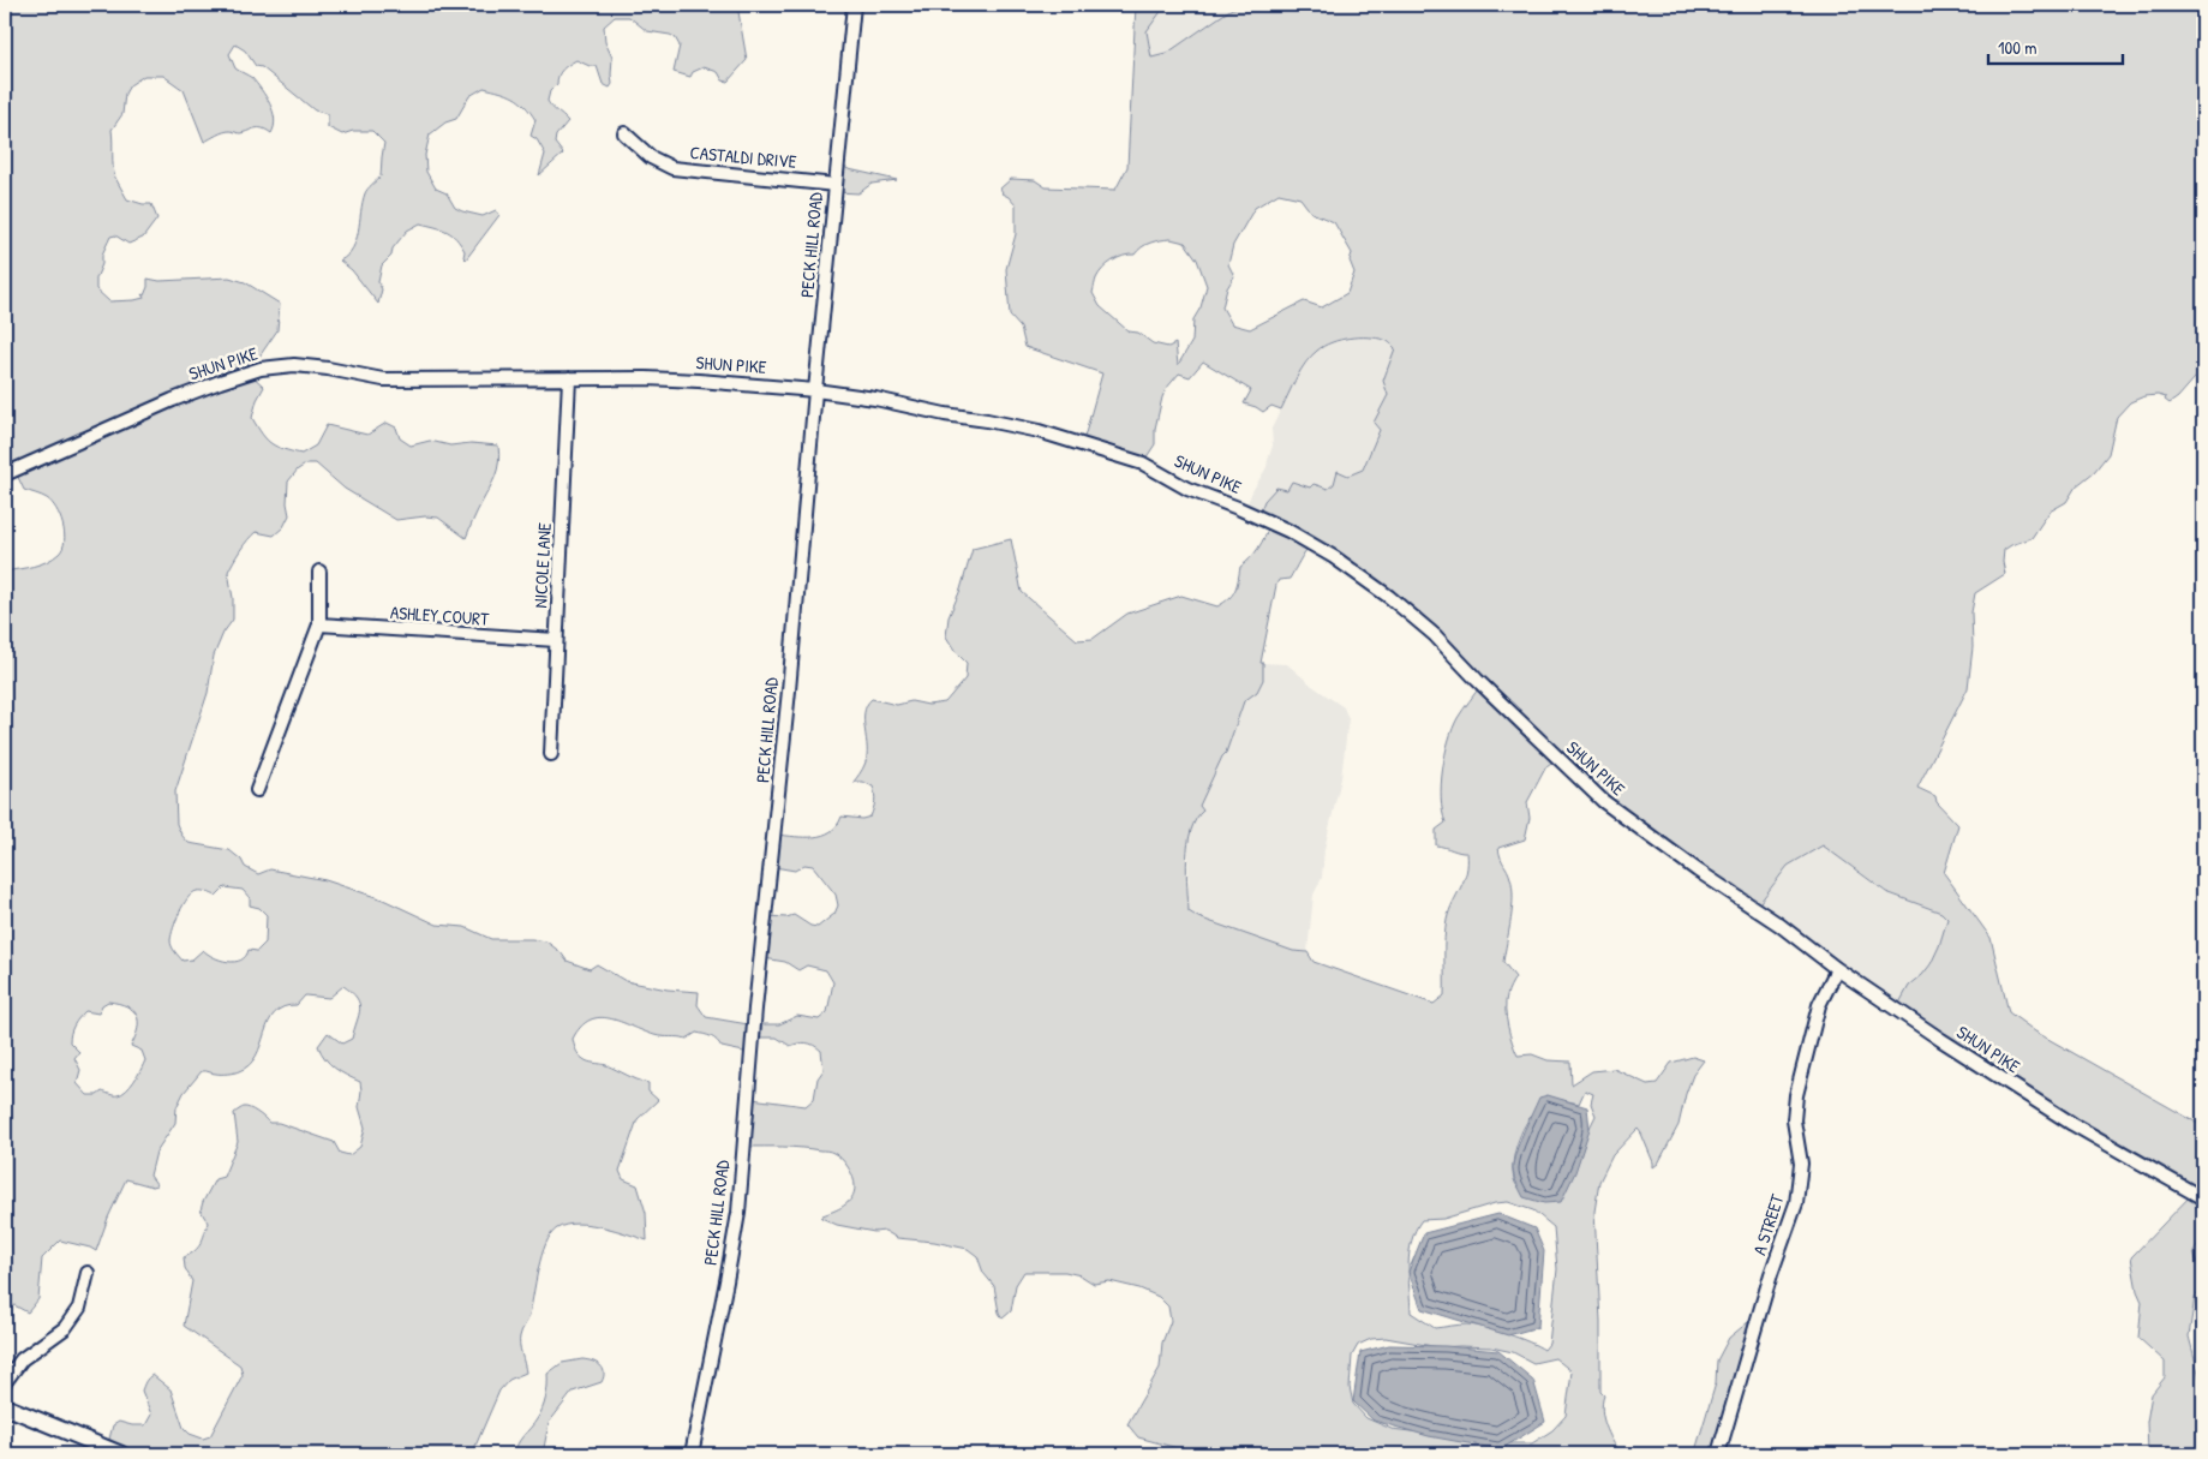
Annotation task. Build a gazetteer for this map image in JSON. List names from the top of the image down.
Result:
{
  "streets": {
    "street": [
      "CASTALDI DRIVE",
      "PECK HILL ROAD",
      "SHUN PIKE",
      "NICOLE LANE",
      "ASHLEY COURT",
      "A STREET"
    ]
  },
  "crossings": [
    ["CASTALDI DRIVE", "PECK HILL ROAD"],
    ["PECK HILL ROAD", "SHUN PIKE"],
    ["SHUN PIKE", "NICOLE LANE"],
    ["SHUN PIKE", "A STREET"],
    ["NICOLE LANE", "ASHLEY COURT"]
  ],
  "scale_bar": "100 m"
}
